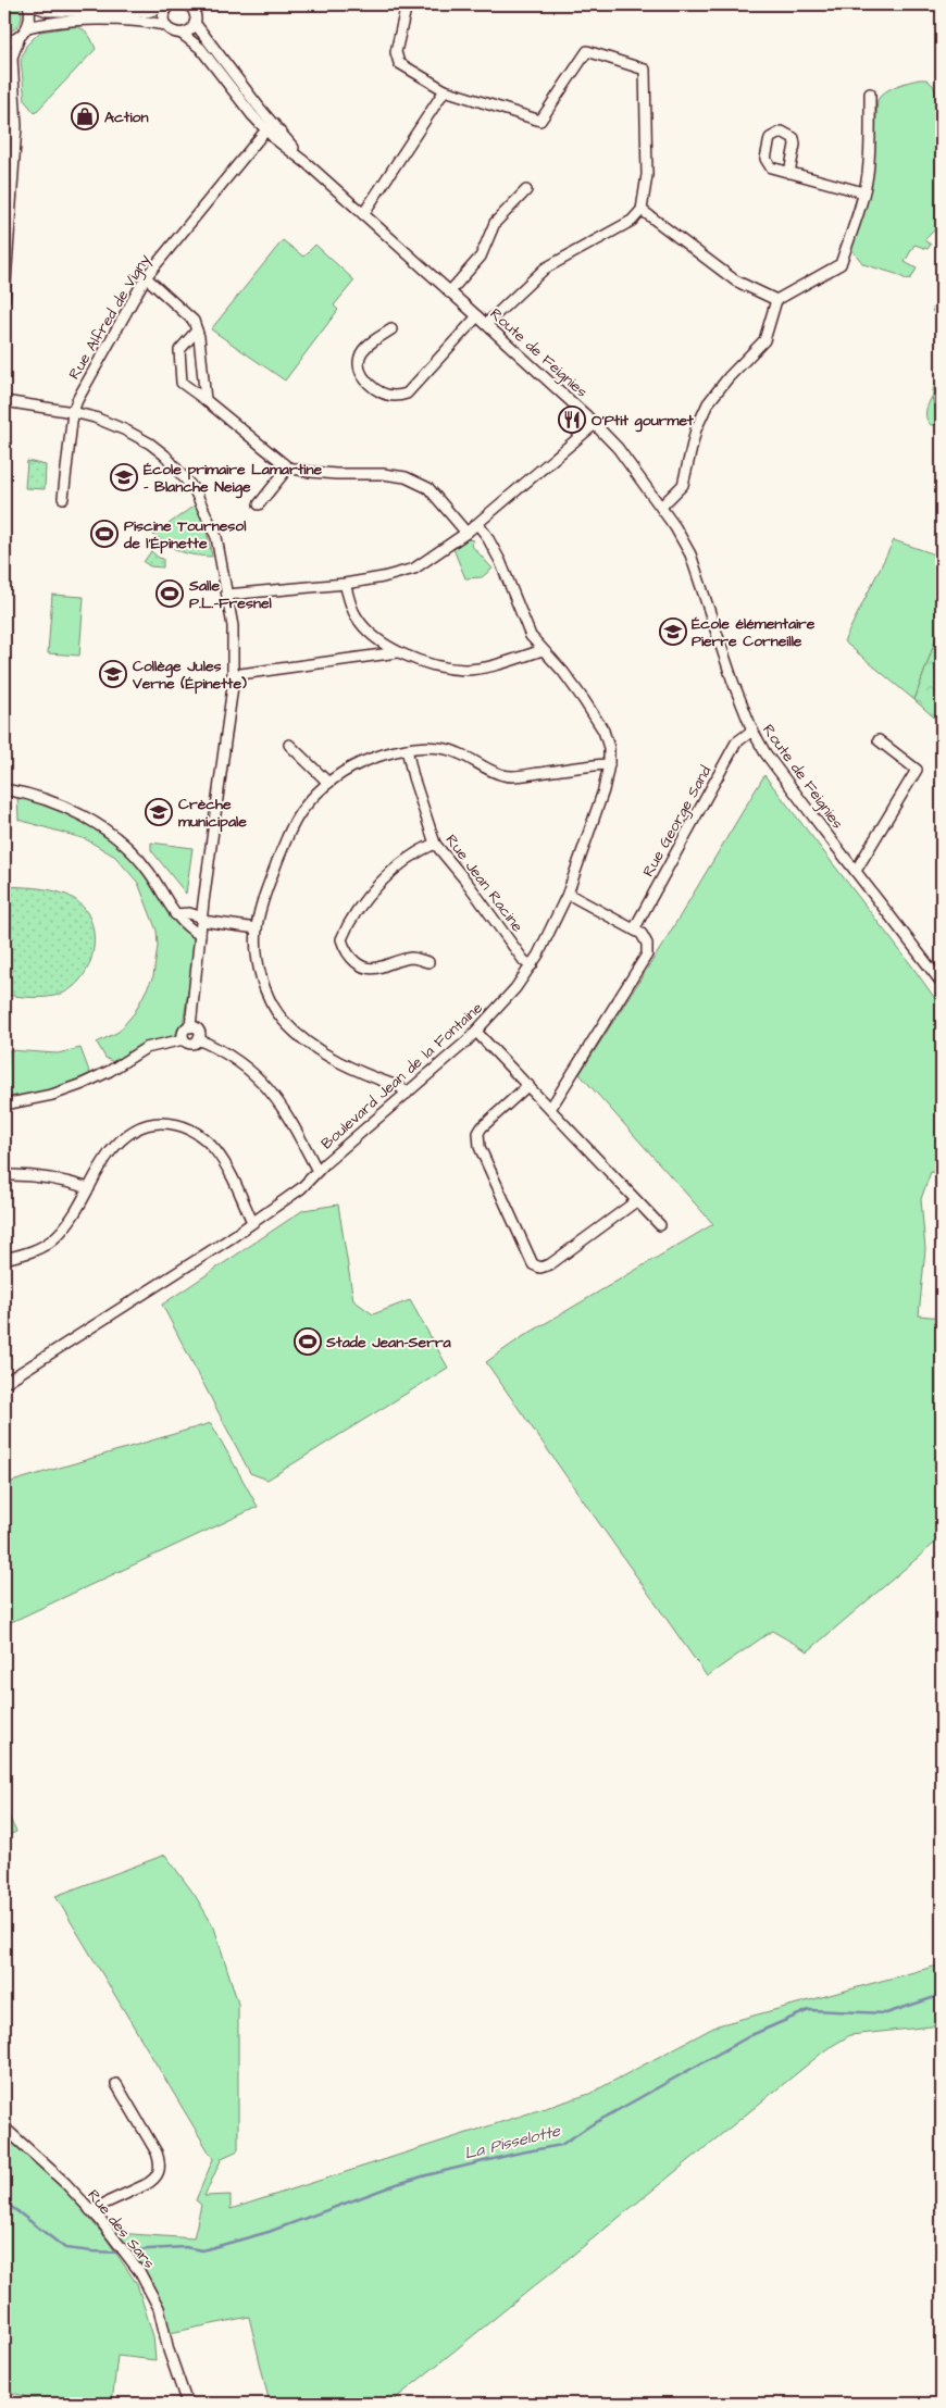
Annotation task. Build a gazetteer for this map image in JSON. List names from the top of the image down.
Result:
{
  "streets": {
    "street": [
      "Rue Alfred de Vigny",
      "Route de Feignies",
      "Rue George Sand",
      "Rue Jean Racine",
      "Boulevard Jean de la Fontaine",
      "Rue des Sars"
    ]
  },
  "crossings": [
    ["Rue Alfred de Vigny", "Route de Feignies"],
    ["Route de Feignies", "Rue George Sand"],
    ["Rue Jean Racine", "Boulevard Jean de la Fontaine"]
  ],
  "water": ["La Pisselotte"],
  "places": {
    "shop": ["Action"],
    "restaurant": ["O'Ptit gourmet"],
    "school or university": [
      "École primaire Lamartine - Blanche Neige",
      "École élémentaire Pierre Corneille",
      "Collège Jules Verne (Épinette)",
      "Crèche municipale"
    ],
    "sports": ["Piscine Tournesol de l'Épinette", "Salle P.L.-Fresnel", "Stade Jean-Serra"]
  }
}
